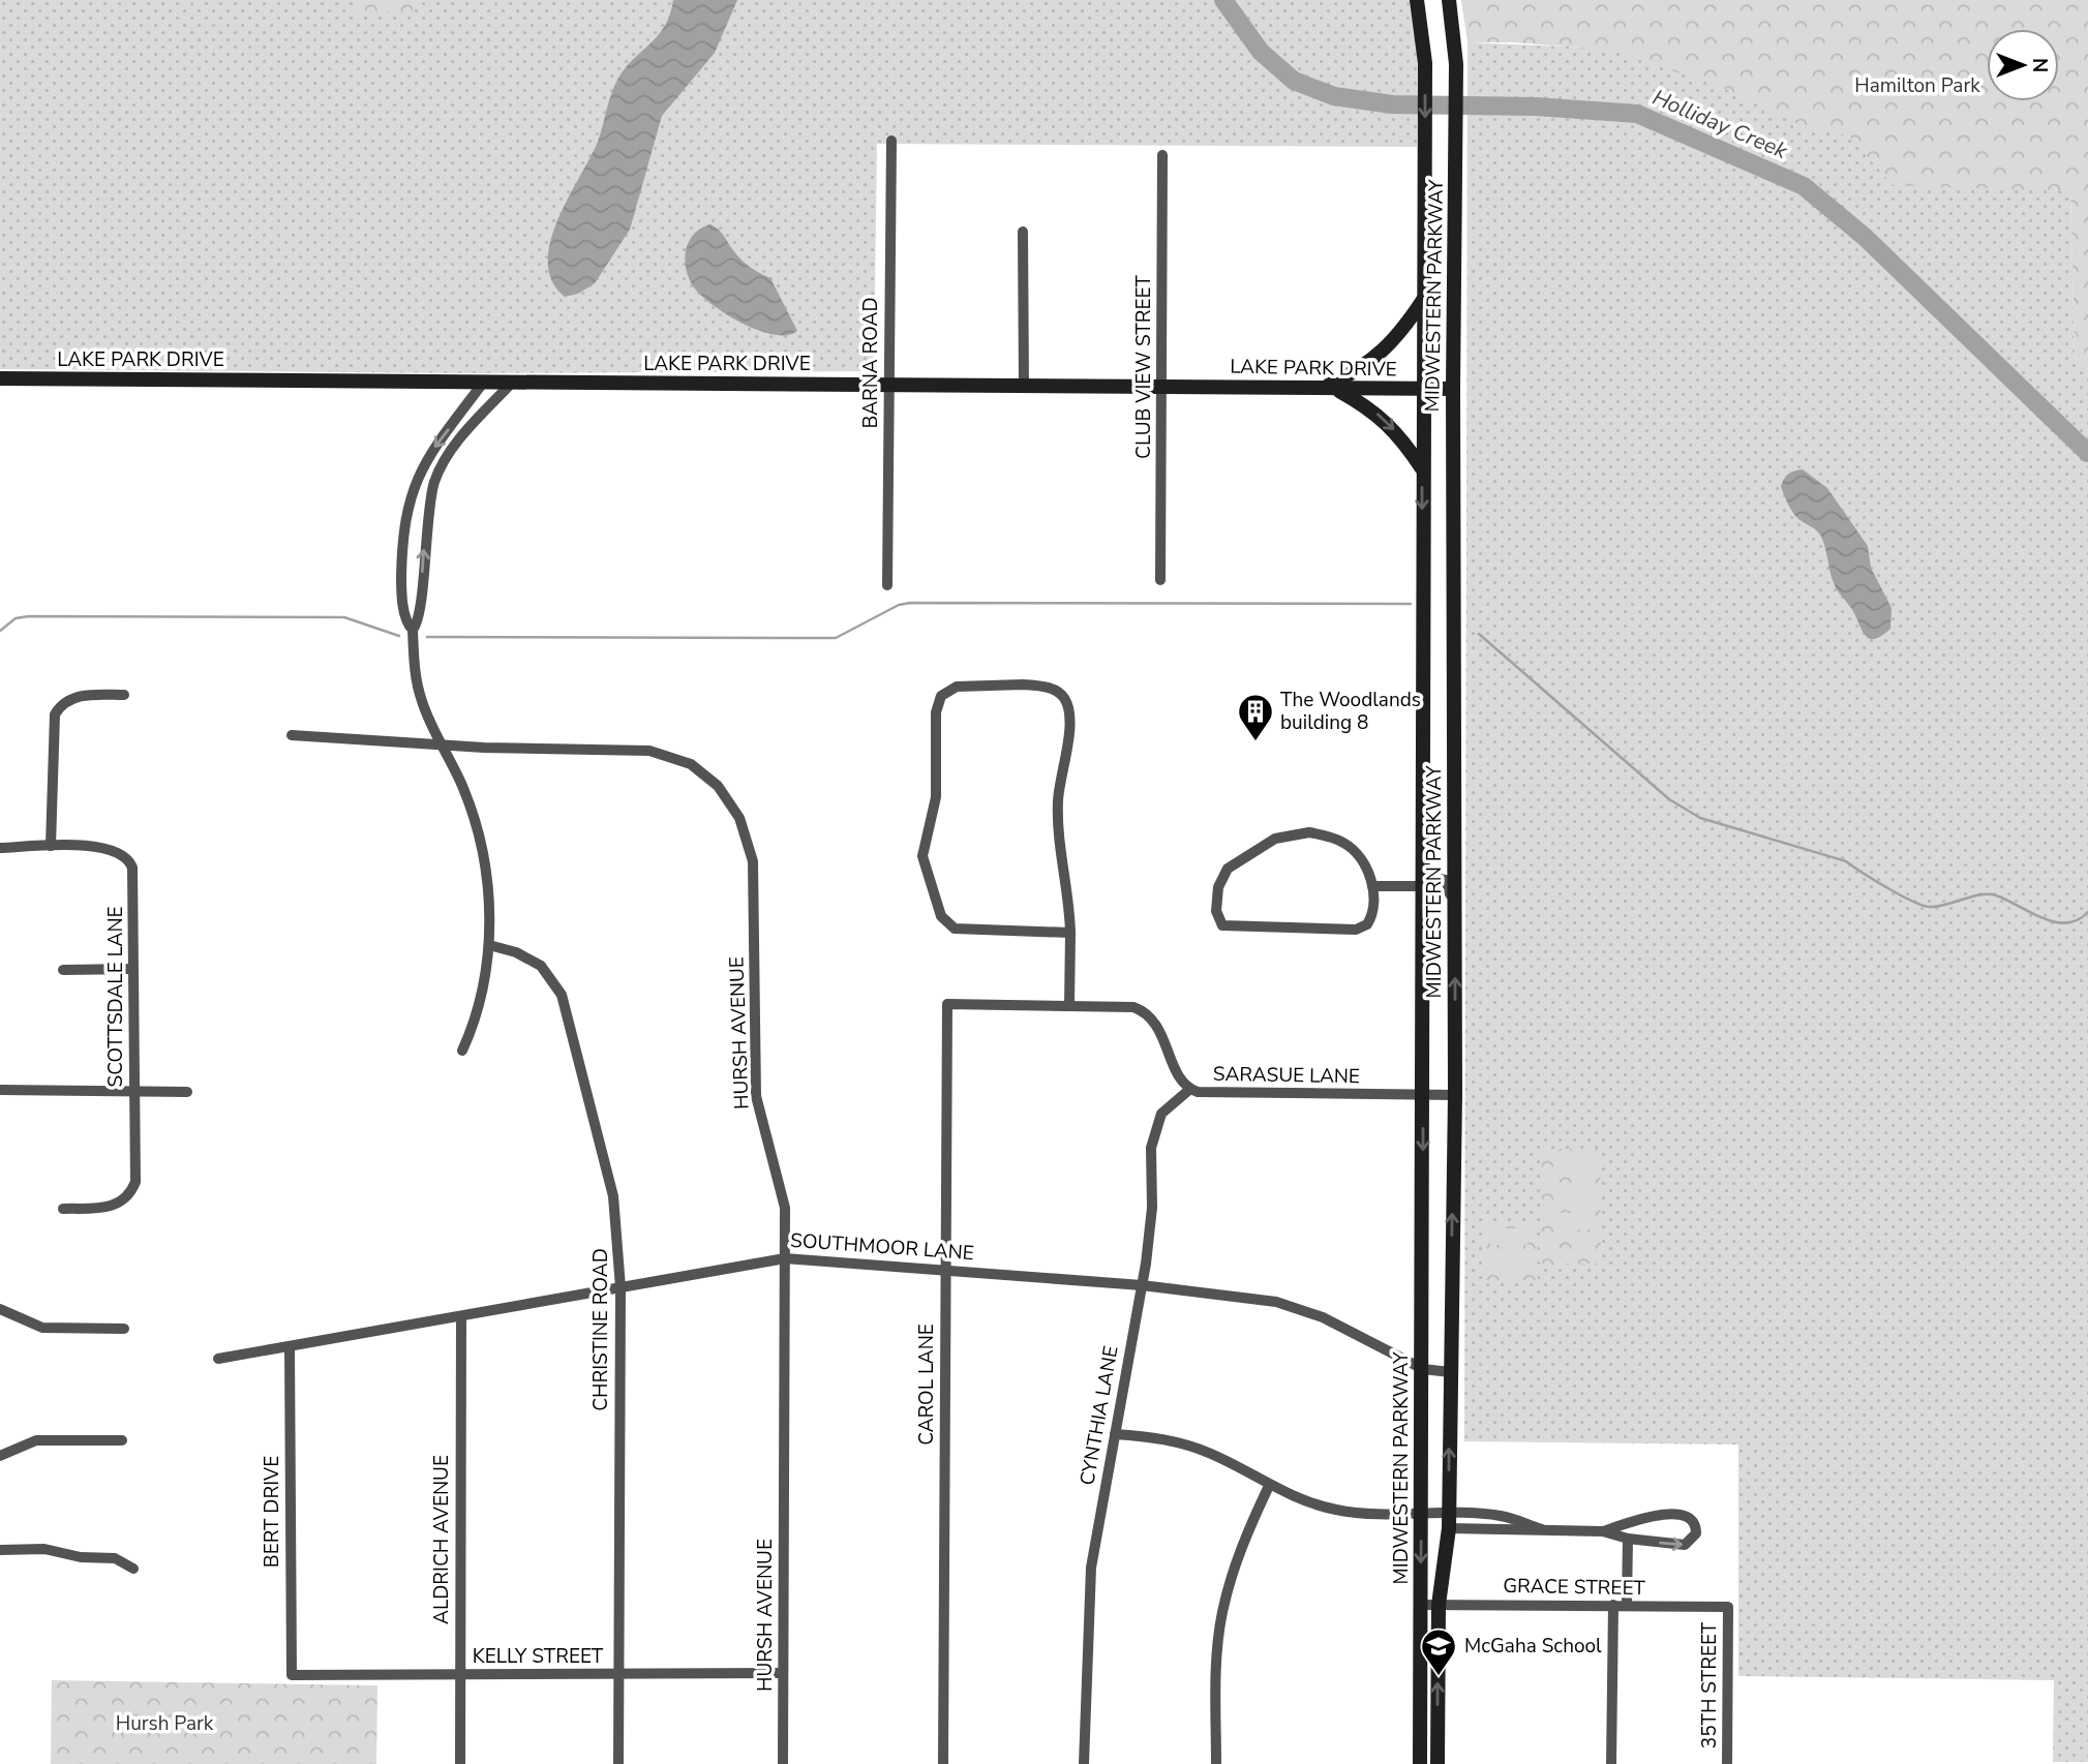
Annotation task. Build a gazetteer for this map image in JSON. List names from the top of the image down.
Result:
{
  "streets": {
    "main road": ["MIDWESTERN PARKWAY", "LAKE PARK DRIVE"],
    "street": [
      "BARNA ROAD",
      "CLUB VIEW STREET",
      "SCOTTSDALE LANE",
      "HURSH AVENUE",
      "SARASUE LANE",
      "SOUTHMOOR LANE",
      "CHRISTINE ROAD",
      "CAROL LANE",
      "CYNTHIA LANE",
      "BERT DRIVE",
      "ALDRICH AVENUE",
      "GRACE STREET",
      "KELLY STREET",
      "35TH STREET"
    ]
  },
  "crossings": [
    ["MIDWESTERN PARKWAY", "LAKE PARK DRIVE"],
    ["MIDWESTERN PARKWAY", "SARASUE LANE"],
    ["MIDWESTERN PARKWAY", "SOUTHMOOR LANE"],
    ["MIDWESTERN PARKWAY", "GRACE STREET"],
    ["LAKE PARK DRIVE", "BARNA ROAD"],
    ["LAKE PARK DRIVE", "CLUB VIEW STREET"],
    ["HURSH AVENUE", "SOUTHMOOR LANE"],
    ["HURSH AVENUE", "KELLY STREET"],
    ["SARASUE LANE", "CAROL LANE"],
    ["SARASUE LANE", "CYNTHIA LANE"],
    ["SOUTHMOOR LANE", "CHRISTINE ROAD"],
    ["SOUTHMOOR LANE", "CAROL LANE"],
    ["SOUTHMOOR LANE", "CYNTHIA LANE"],
    ["SOUTHMOOR LANE", "BERT DRIVE"],
    ["SOUTHMOOR LANE", "ALDRICH AVENUE"],
    ["CHRISTINE ROAD", "KELLY STREET"],
    ["BERT DRIVE", "KELLY STREET"],
    ["ALDRICH AVENUE", "KELLY STREET"],
    ["GRACE STREET", "35TH STREET"]
  ],
  "water": ["Holliday Creek"],
  "parks": ["Hamilton Park", "Hursh Park"],
  "places": {
    "building": ["The Woodlands building 8"],
    "school or university": ["McGaha School"]
  },
  "north": "right"
}
